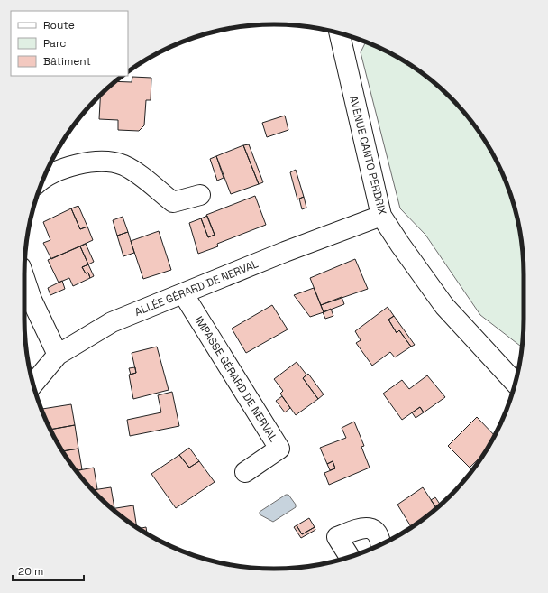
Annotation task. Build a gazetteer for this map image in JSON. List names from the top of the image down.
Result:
{
  "streets": {
    "street": ["AVENUE CANTO PERDRIX", "ALLÉE GÉRARD DE NERVAL", "IMPASSE GÉRARD DE NERVAL"]
  },
  "crossings": [
    ["AVENUE CANTO PERDRIX", "ALLÉE GÉRARD DE NERVAL"],
    ["ALLÉE GÉRARD DE NERVAL", "IMPASSE GÉRARD DE NERVAL"]
  ],
  "legend": ["Route", "Parc", "Bâtiment"],
  "scale_bar": "20 m"
}
